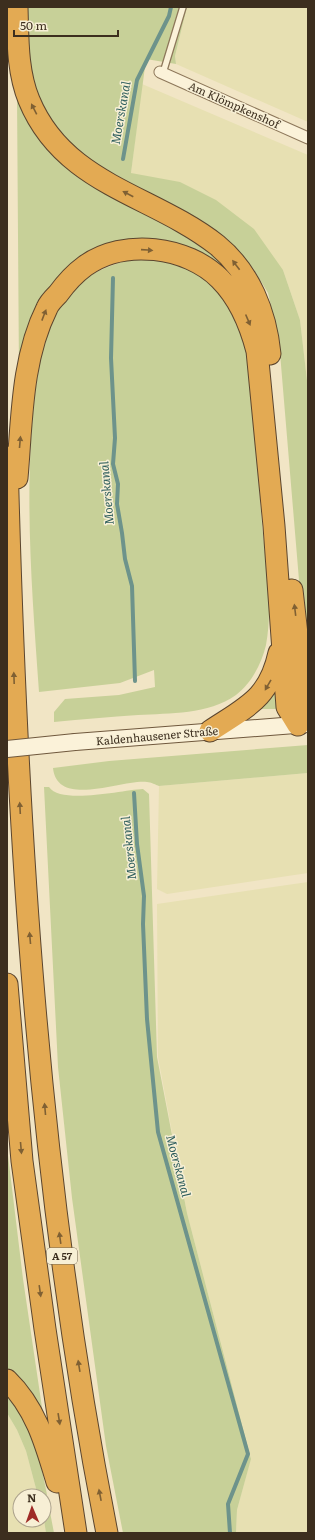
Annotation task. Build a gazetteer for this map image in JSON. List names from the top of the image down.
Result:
{
  "streets": {
    "highway": ["A 57"],
    "main road": ["Kaldenhausener Straße"],
    "street": ["Am Klömpkenshof"]
  },
  "water": ["Moerskanal"],
  "scale_bar": "50 m",
  "north": "top"
}
